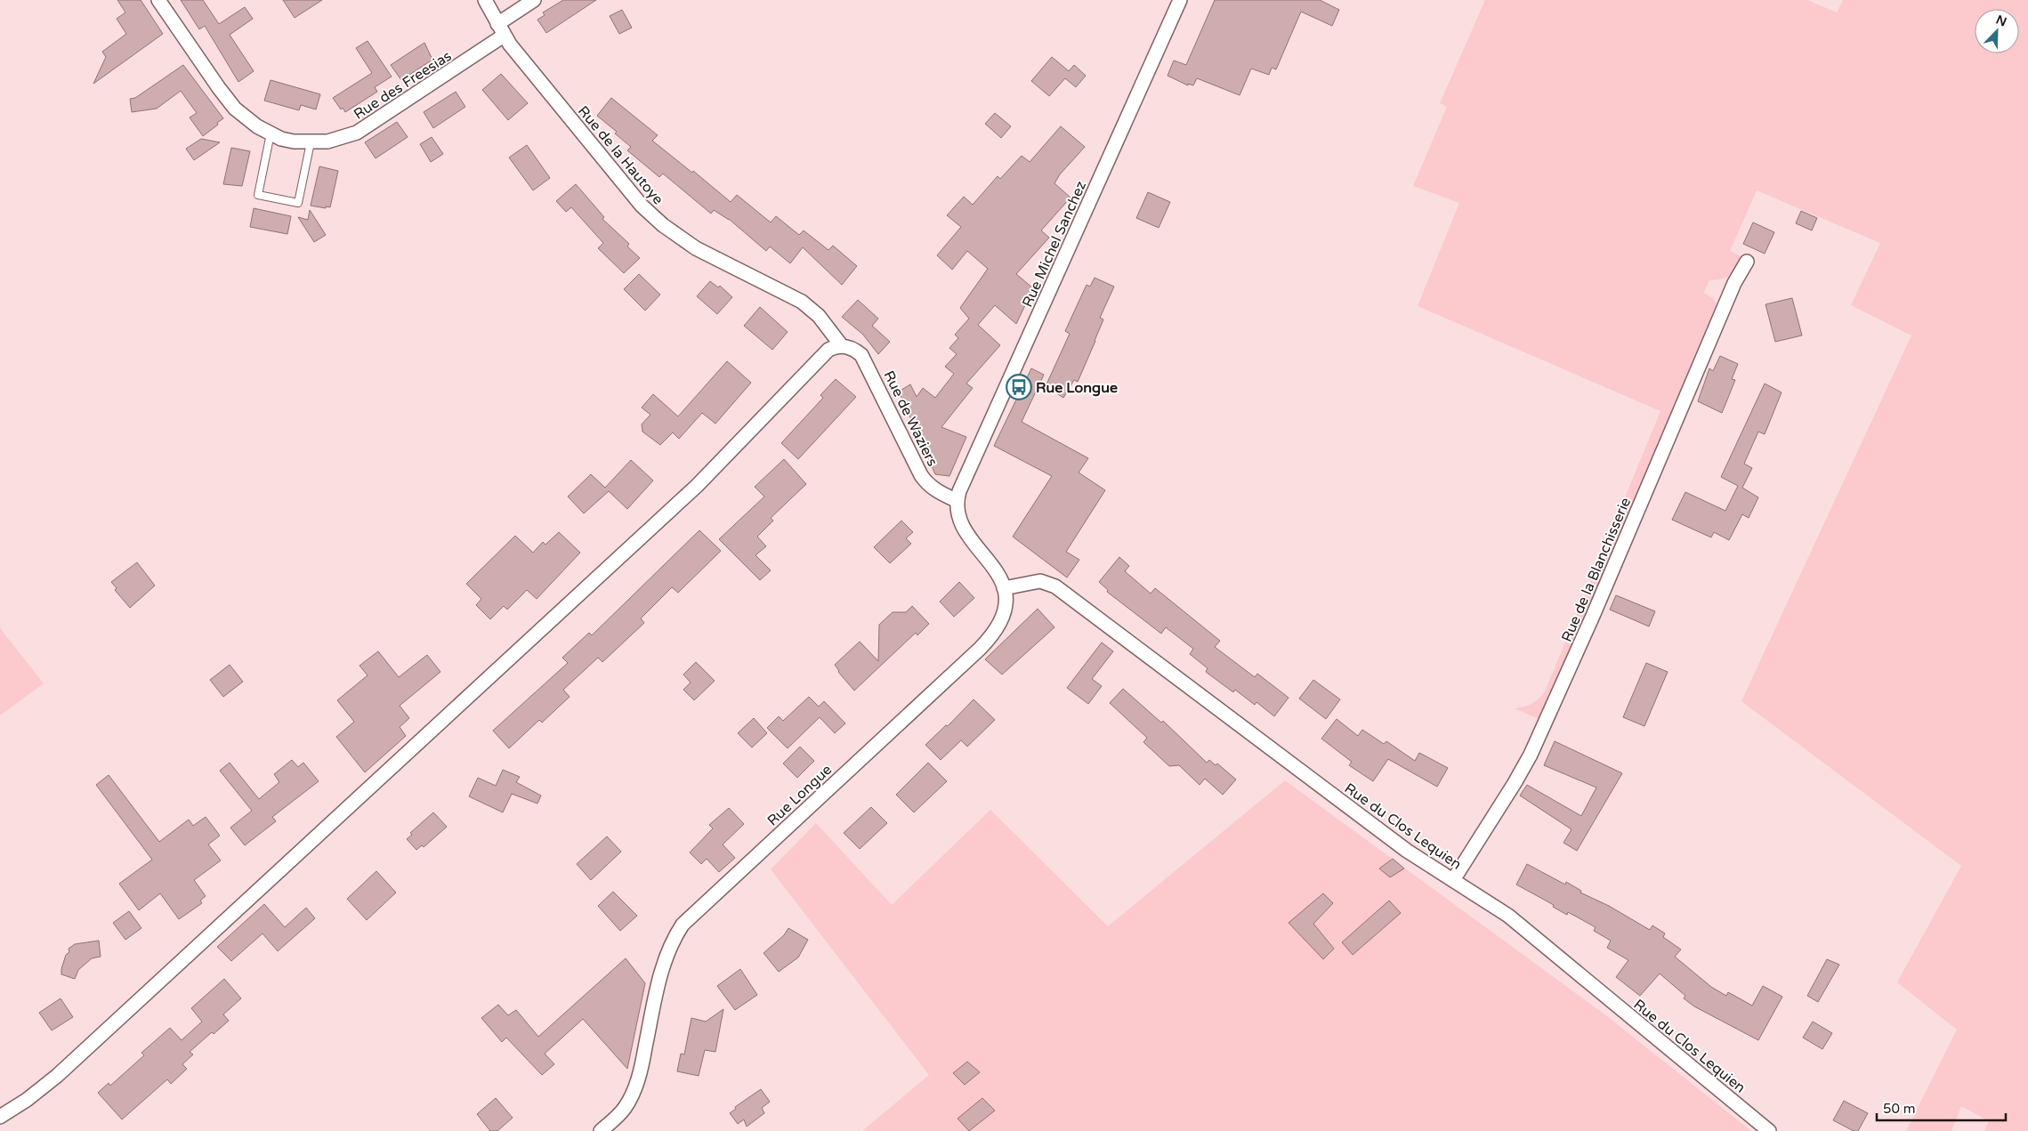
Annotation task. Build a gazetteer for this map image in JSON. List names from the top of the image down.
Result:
{
  "streets": {
    "street": [
      "Rue des Freesias",
      "Rue de la Hautoye",
      "Rue Michel Sanchez",
      "Rue de Waziers",
      "Rue de la Blanchisserie",
      "Rue Longue",
      "Rue du Clos Lequien"
    ]
  },
  "crossings": [
    ["Rue des Freesias", "Rue de la Hautoye"],
    ["Rue de la Hautoye", "Rue de Waziers"],
    ["Rue Michel Sanchez", "Rue de Waziers"],
    ["Rue Michel Sanchez", "Rue Longue"],
    ["Rue de Waziers", "Rue Longue"],
    ["Rue de la Blanchisserie", "Rue du Clos Lequien"],
    ["Rue Longue", "Rue du Clos Lequien"]
  ],
  "places": {
    "bus stop": ["Rue Longue"]
  },
  "scale_bar": "50 m",
  "north": "top right"
}
